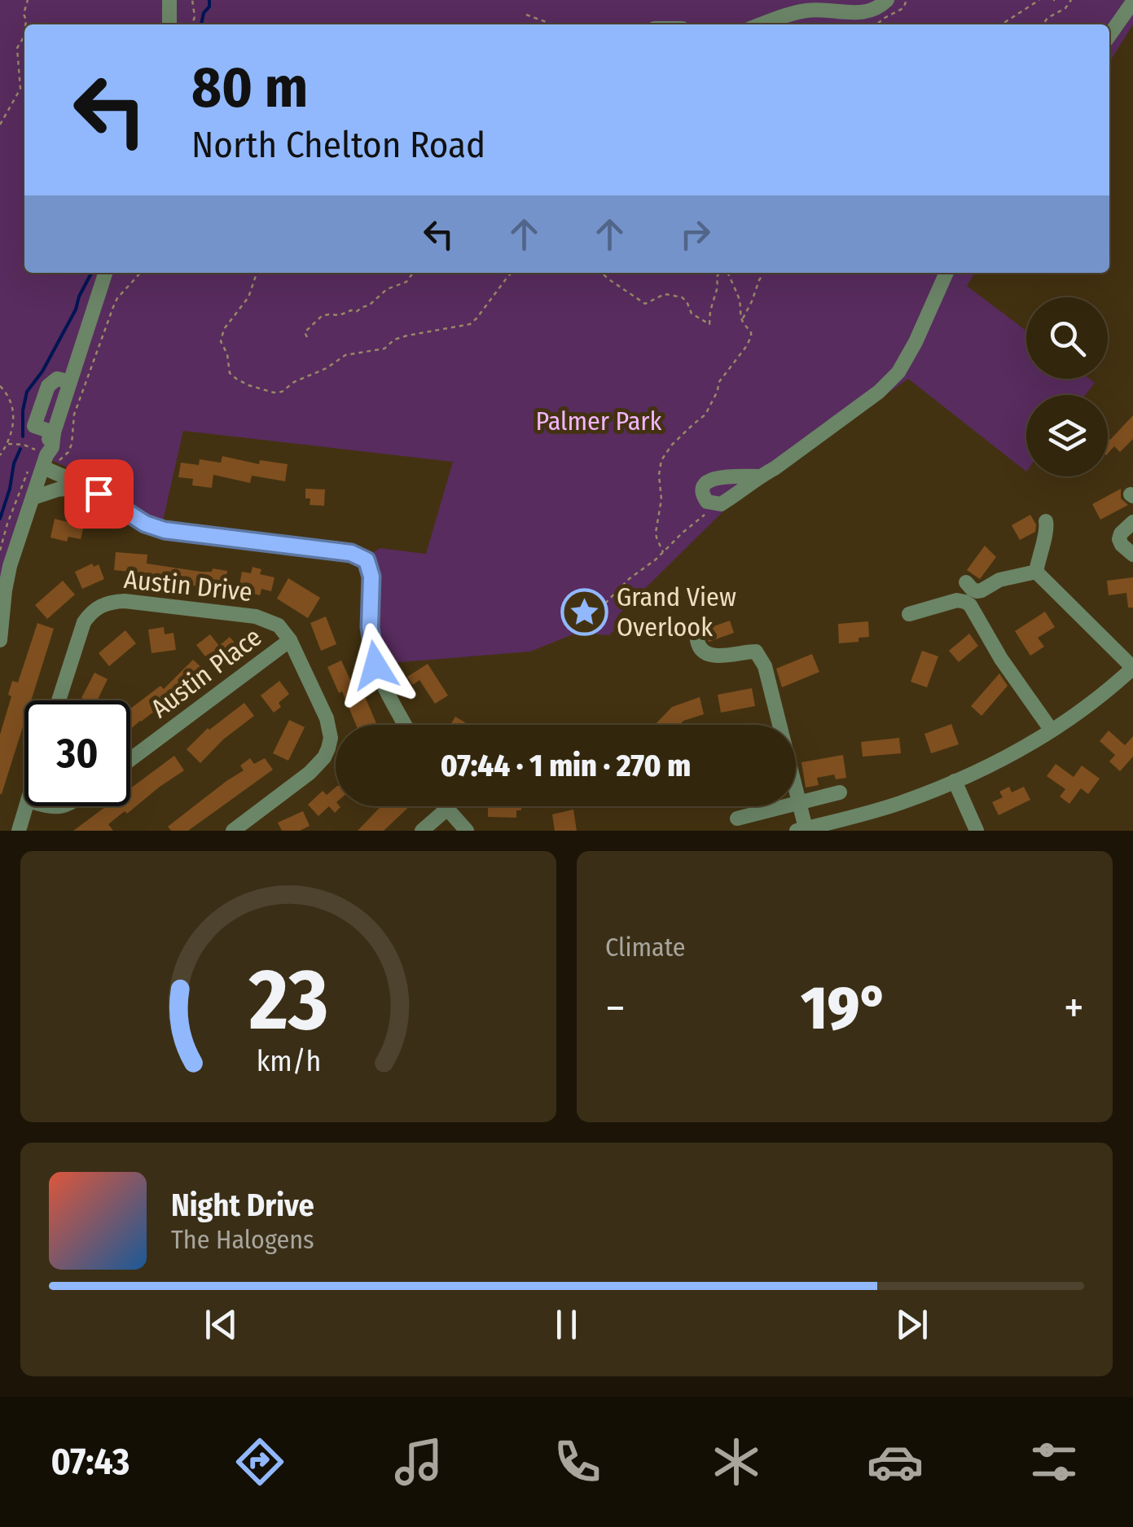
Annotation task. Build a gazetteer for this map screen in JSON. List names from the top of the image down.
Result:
{
  "streets": {
    "street": ["Austin Drive", "Austin Place"]
  },
  "crossings": [
    ["Austin Drive", "Austin Place"]
  ],
  "parks": ["Palmer Park"],
  "places": {
    "place": ["Grand View Overlook"]
  },
  "page": {
    "turn": ["80 m", "North Chelton Road"],
    "limit": "30",
    "trip": "07:44 · 1 min · 270 m",
    "tile": "Climate",
    "heat": ["−", "19°", "+"],
    "song": ["Night Drive", "The Halogens"],
    "tabs": "07:43",
    "gauge": ["23", "km/h"]
  }
}
